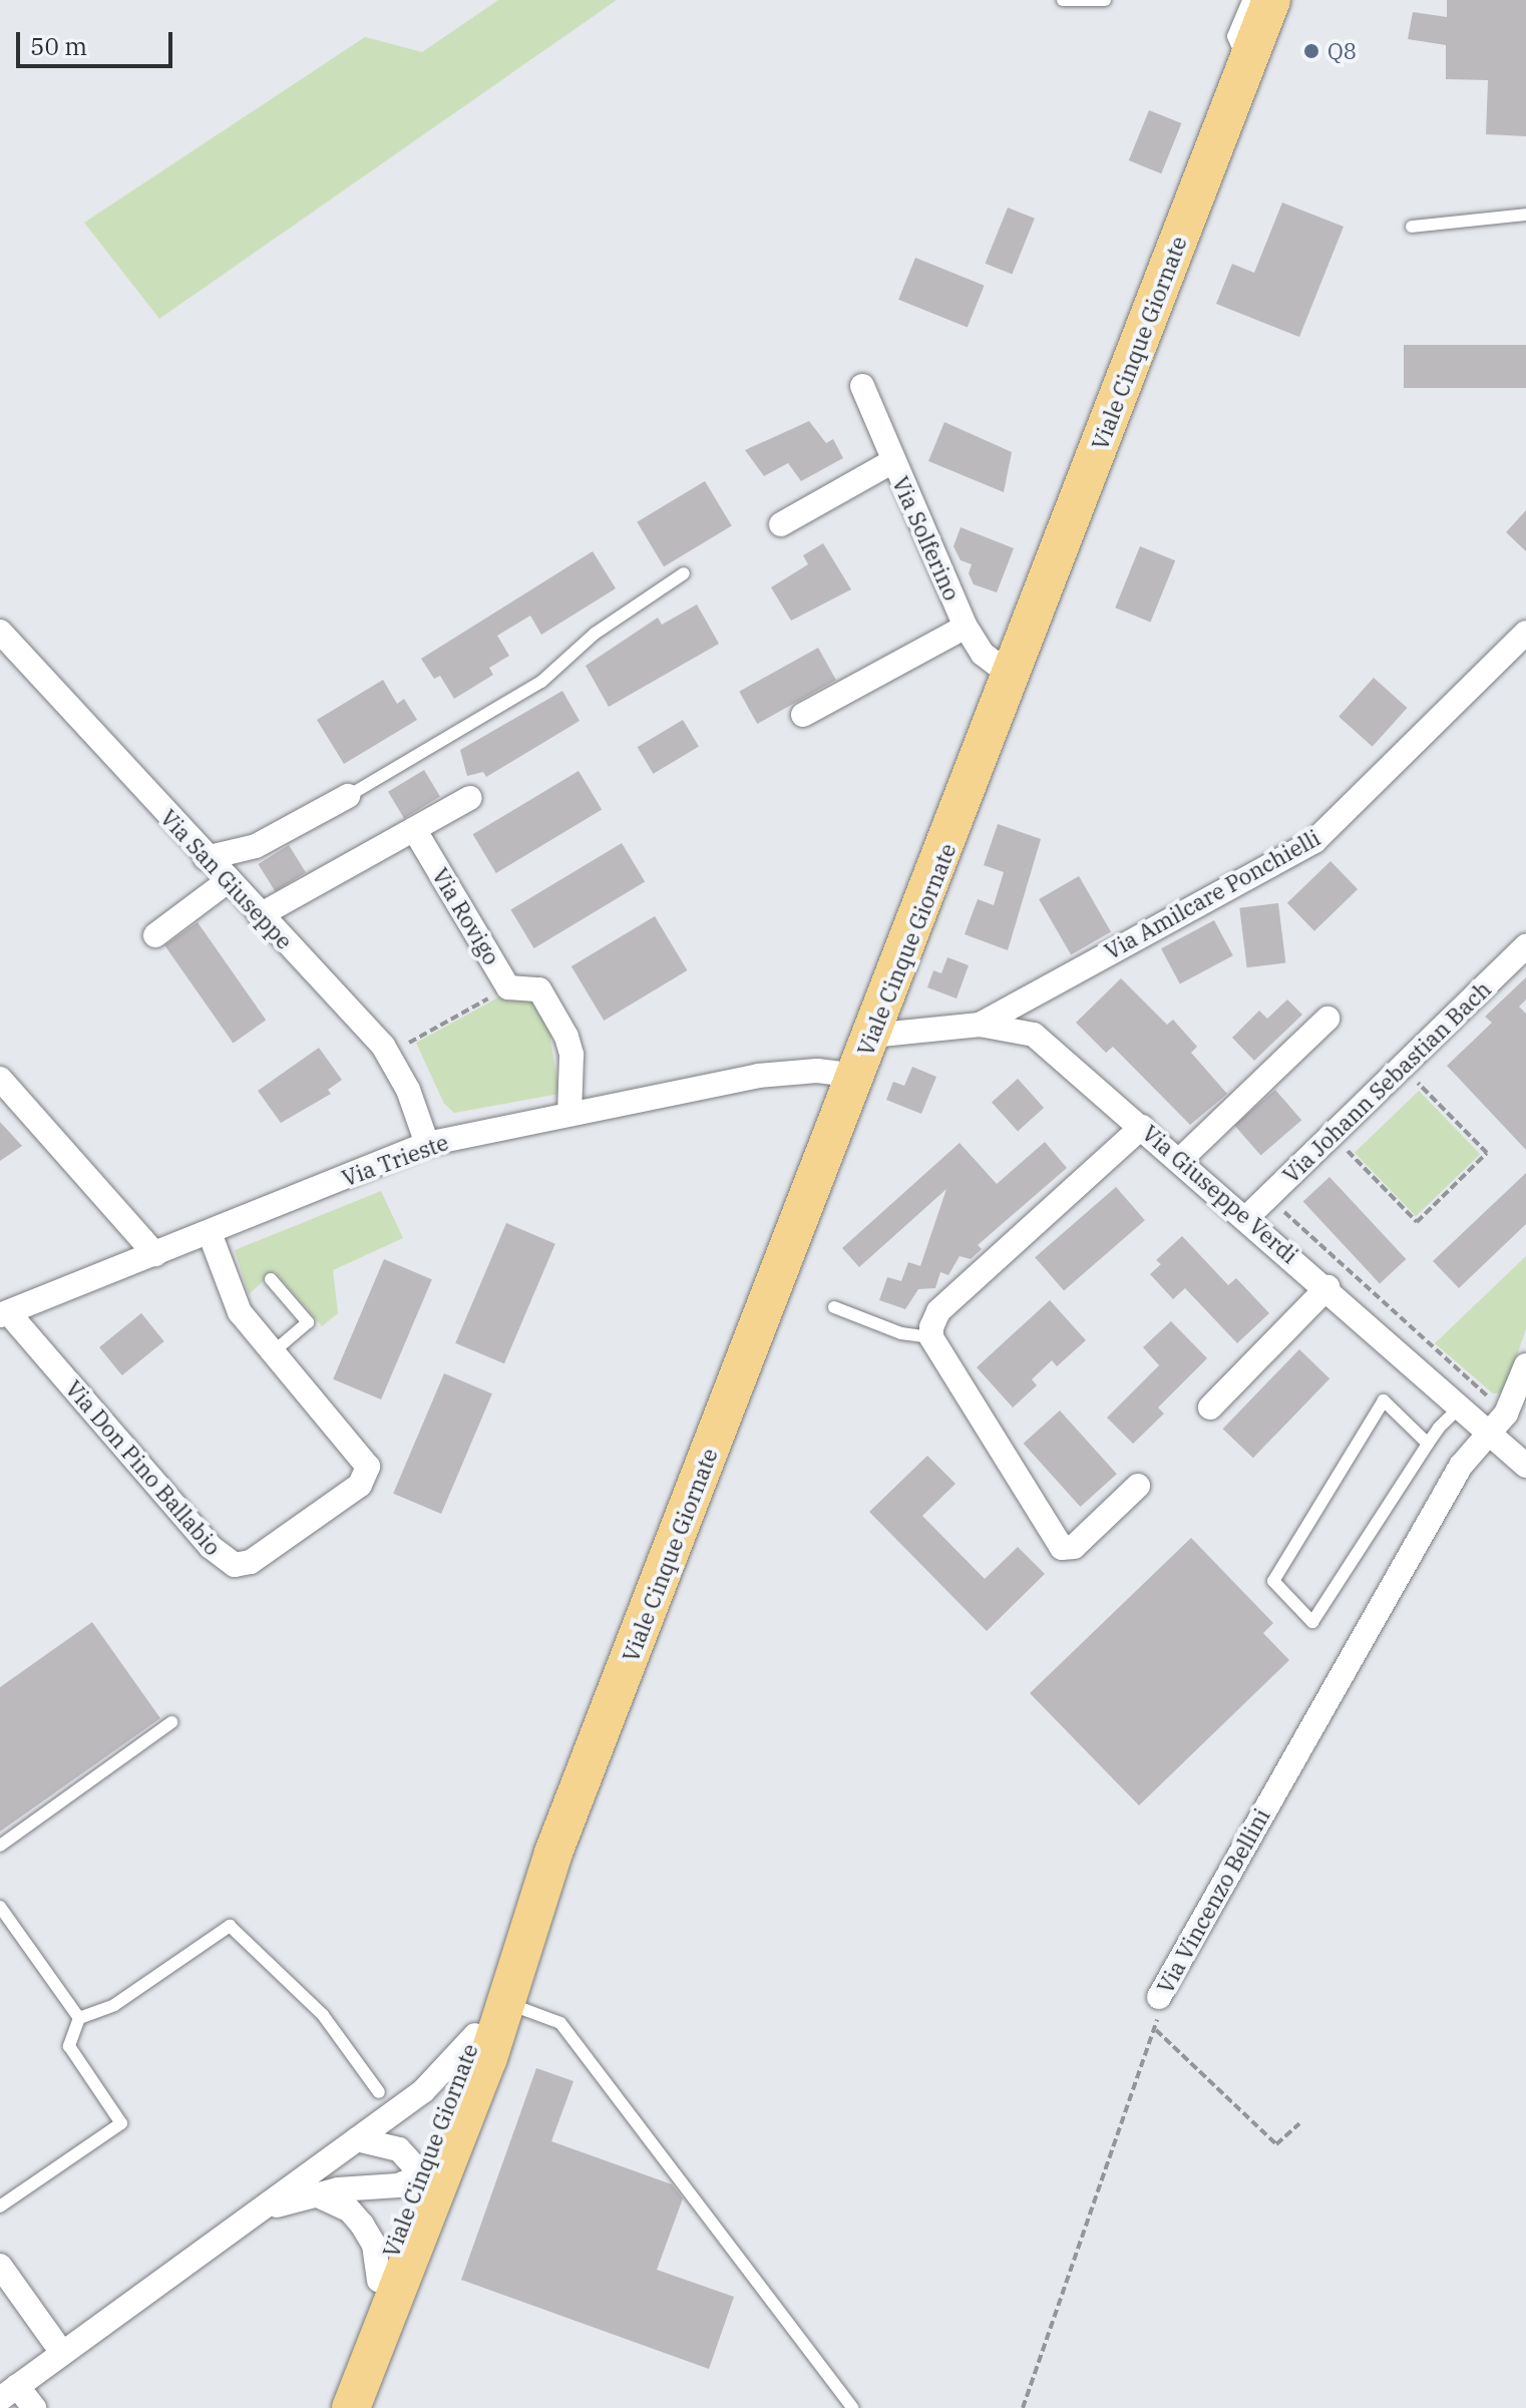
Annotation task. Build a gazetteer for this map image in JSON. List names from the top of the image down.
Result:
{
  "streets": {
    "main road": ["Viale Cinque Giornate"],
    "street": [
      "Via Solferino",
      "Via San Giuseppe",
      "Via Amilcare Ponchielli",
      "Via Rovigo",
      "Via Johann Sebastian Bach",
      "Via Trieste",
      "Via Giuseppe Verdi",
      "Via Don Pino Ballabio",
      "Via Vincenzo Bellini"
    ]
  },
  "crossings": [
    ["Viale Cinque Giornate", "Via Solferino"],
    ["Viale Cinque Giornate", "Via Trieste"],
    ["Viale Cinque Giornate", "Via Giuseppe Verdi"],
    ["Via San Giuseppe", "Via Trieste"],
    ["Via Amilcare Ponchielli", "Via Giuseppe Verdi"],
    ["Via Rovigo", "Via Trieste"],
    ["Via Johann Sebastian Bach", "Via Giuseppe Verdi"],
    ["Via Trieste", "Via Don Pino Ballabio"],
    ["Via Giuseppe Verdi", "Via Vincenzo Bellini"]
  ],
  "places": ["Q8"],
  "scale_bar": "50 m"
}
